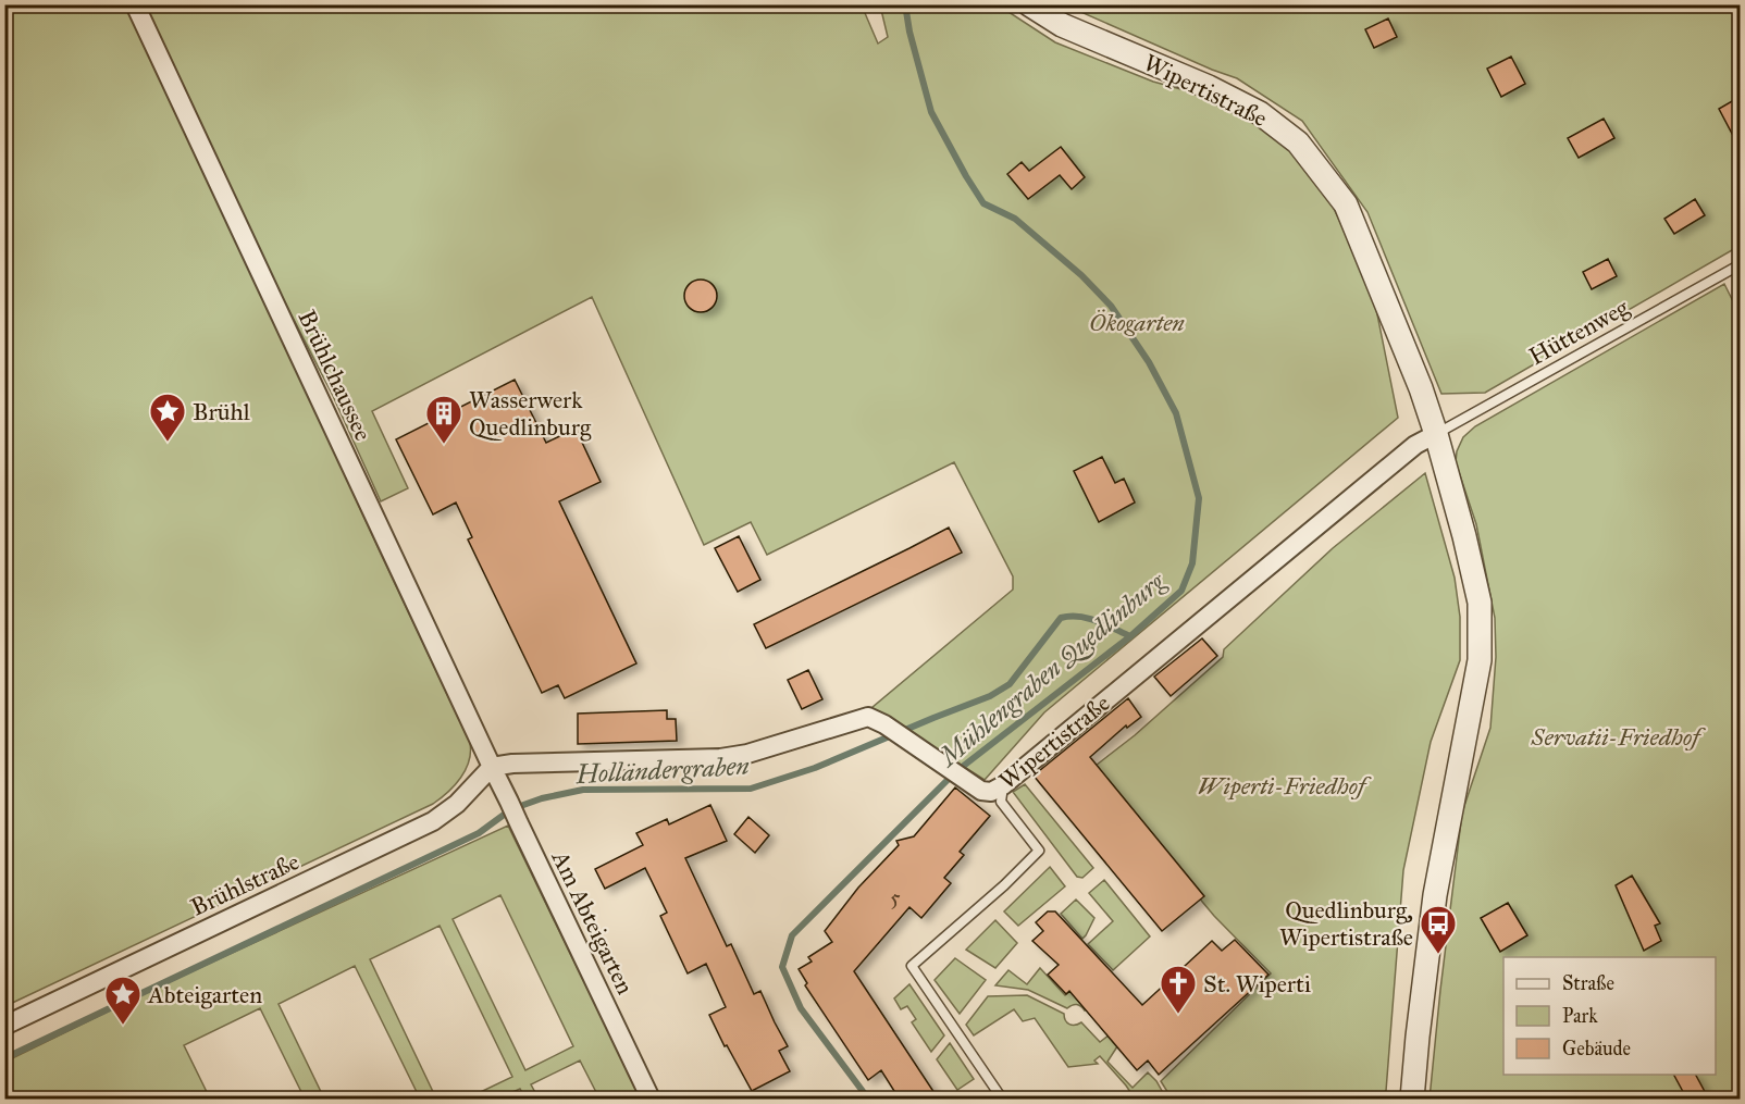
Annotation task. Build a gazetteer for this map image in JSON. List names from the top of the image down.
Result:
{
  "streets": {
    "street": [
      "Wipertistraße",
      "Brühlchaussee",
      "Brühlstraße",
      "Am Abteigarten"
    ],
    "lane": ["Hüttenweg"]
  },
  "crossings": [
    ["Wipertistraße", "Hüttenweg"],
    ["Wipertistraße", "Brühlchaussee"],
    ["Wipertistraße", "Brühlstraße"],
    ["Wipertistraße", "Am Abteigarten"],
    ["Brühlchaussee", "Brühlstraße"],
    ["Brühlchaussee", "Am Abteigarten"],
    ["Brühlstraße", "Am Abteigarten"]
  ],
  "water": ["Mühlengraben Quedlinburg", "Holländergraben"],
  "parks": ["Ökogarten", "Servatii-Friedhof", "Wiperti-Friedhof"],
  "places": {
    "place": ["Brühl", "Abteigarten"],
    "building": ["Wasserwerk Quedlinburg"],
    "bus stop": ["Quedlinburg, Wipertistraße"],
    "church": ["St. Wiperti"]
  },
  "house_numbers": ["5"],
  "legend": ["Straße", "Park", "Gebäude"]
}
